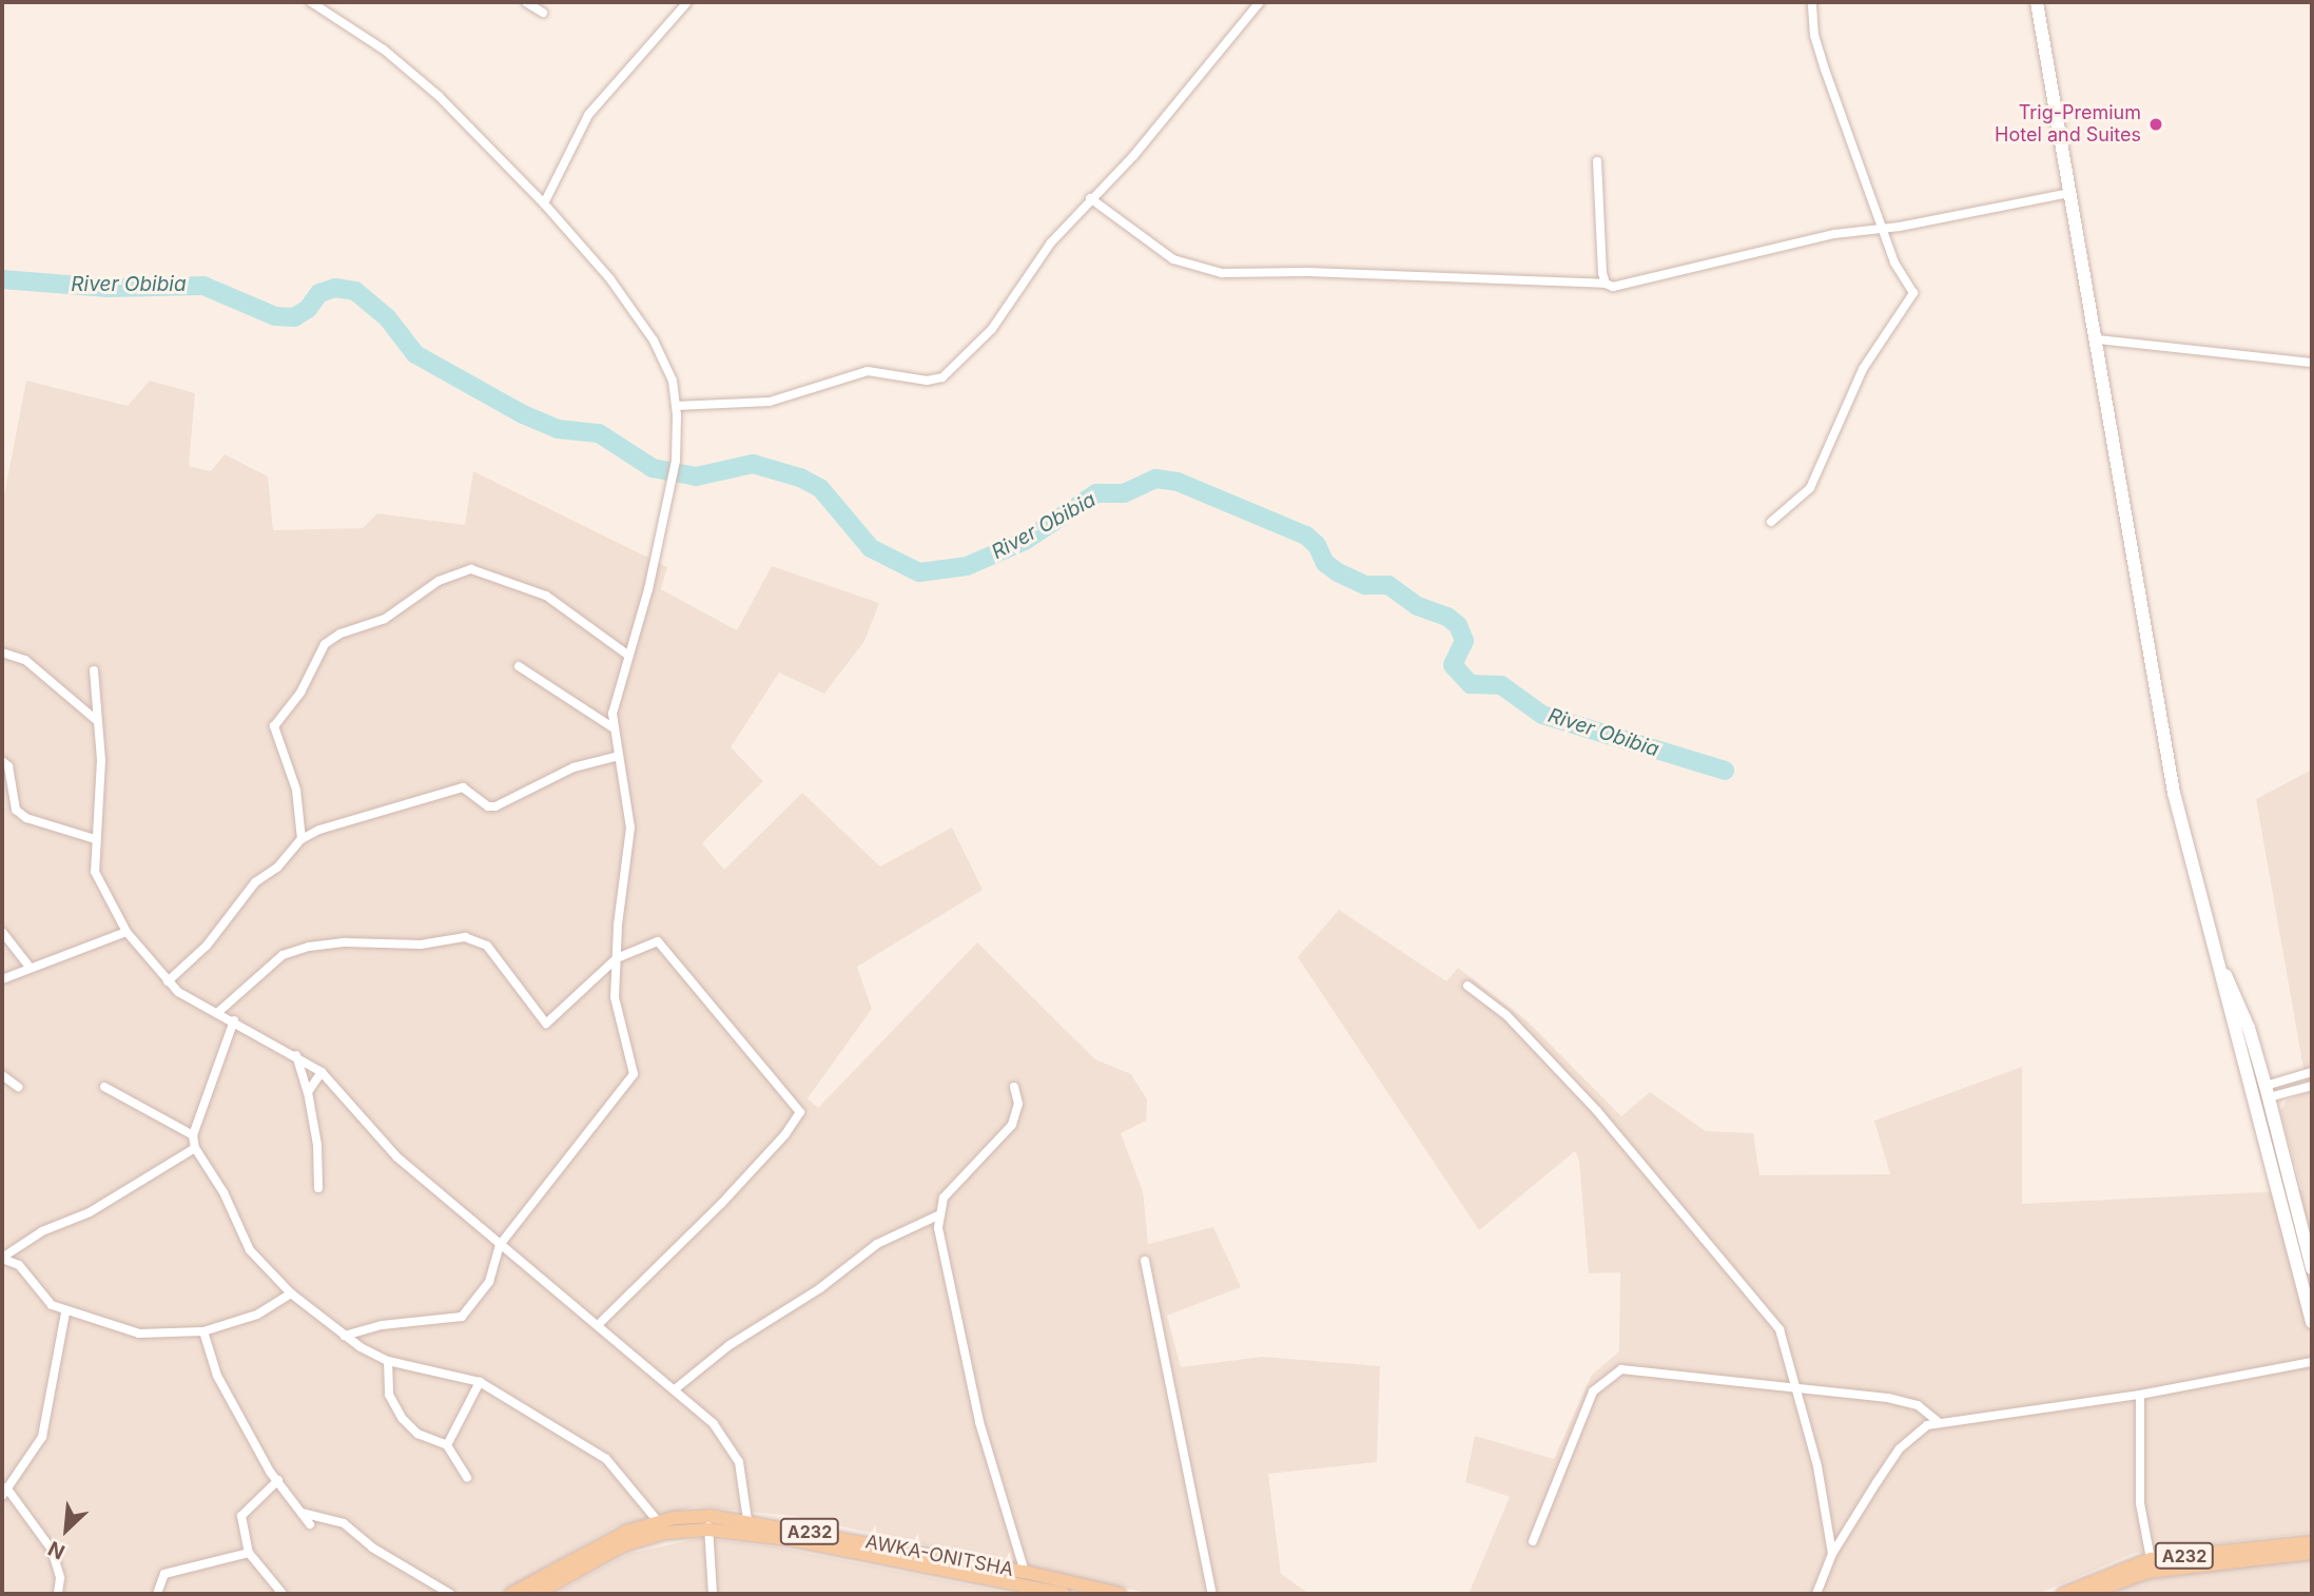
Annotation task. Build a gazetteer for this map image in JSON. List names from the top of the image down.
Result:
{
  "streets": {
    "main road": ["A232", "AWKA-ONITSHA"]
  },
  "water": ["River Obibia"],
  "places": ["Trig-Premium Hotel and Suites"],
  "north": "bottom left"
}
